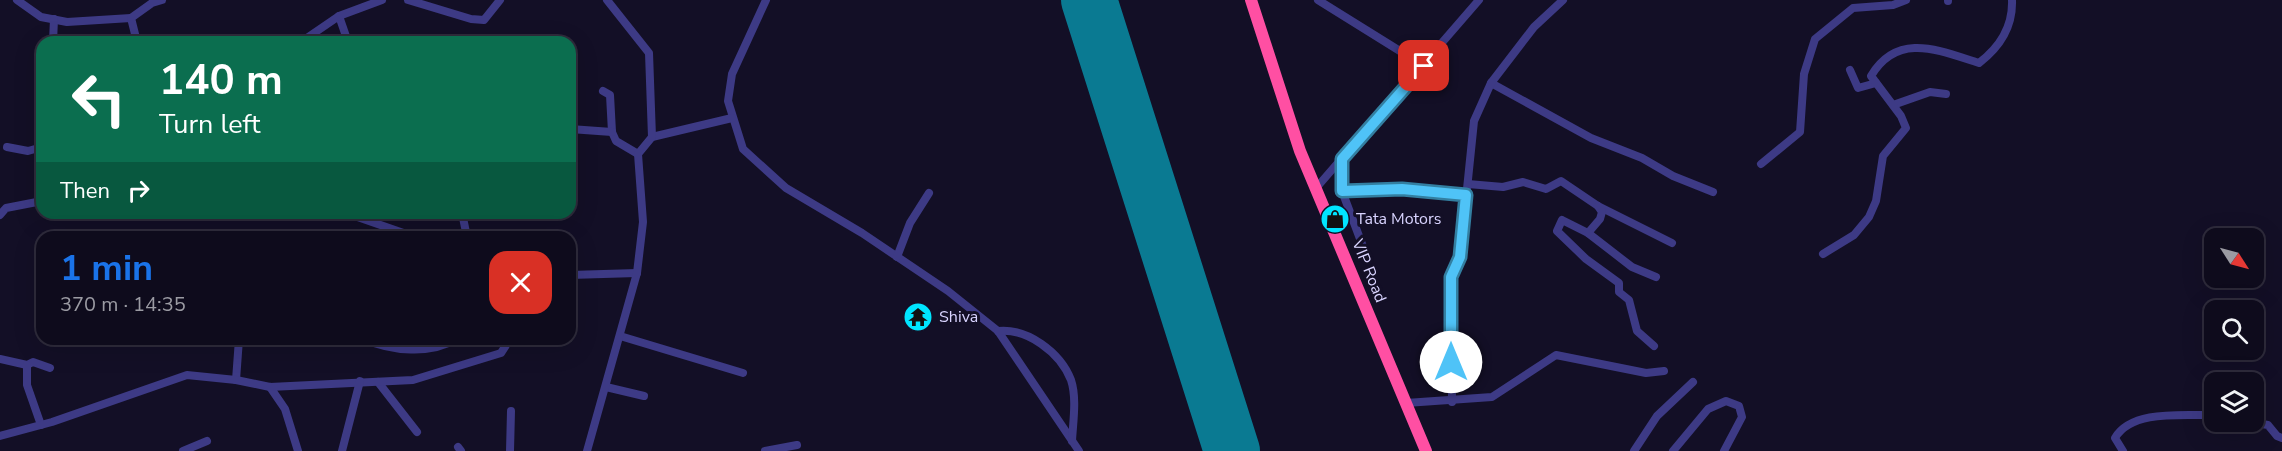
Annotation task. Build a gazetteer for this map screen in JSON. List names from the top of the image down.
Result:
{
  "streets": {
    "highway": ["VIP Road"]
  },
  "places": {
    "shop": ["Tata Motors"],
    "temple": ["Shiva"]
  },
  "north": "bottom right",
  "page": {
    "turn": ["140 m", "Turn left"],
    "then": "Then",
    "heading": ["1 min", "370 m · 14:35"]
  }
}
